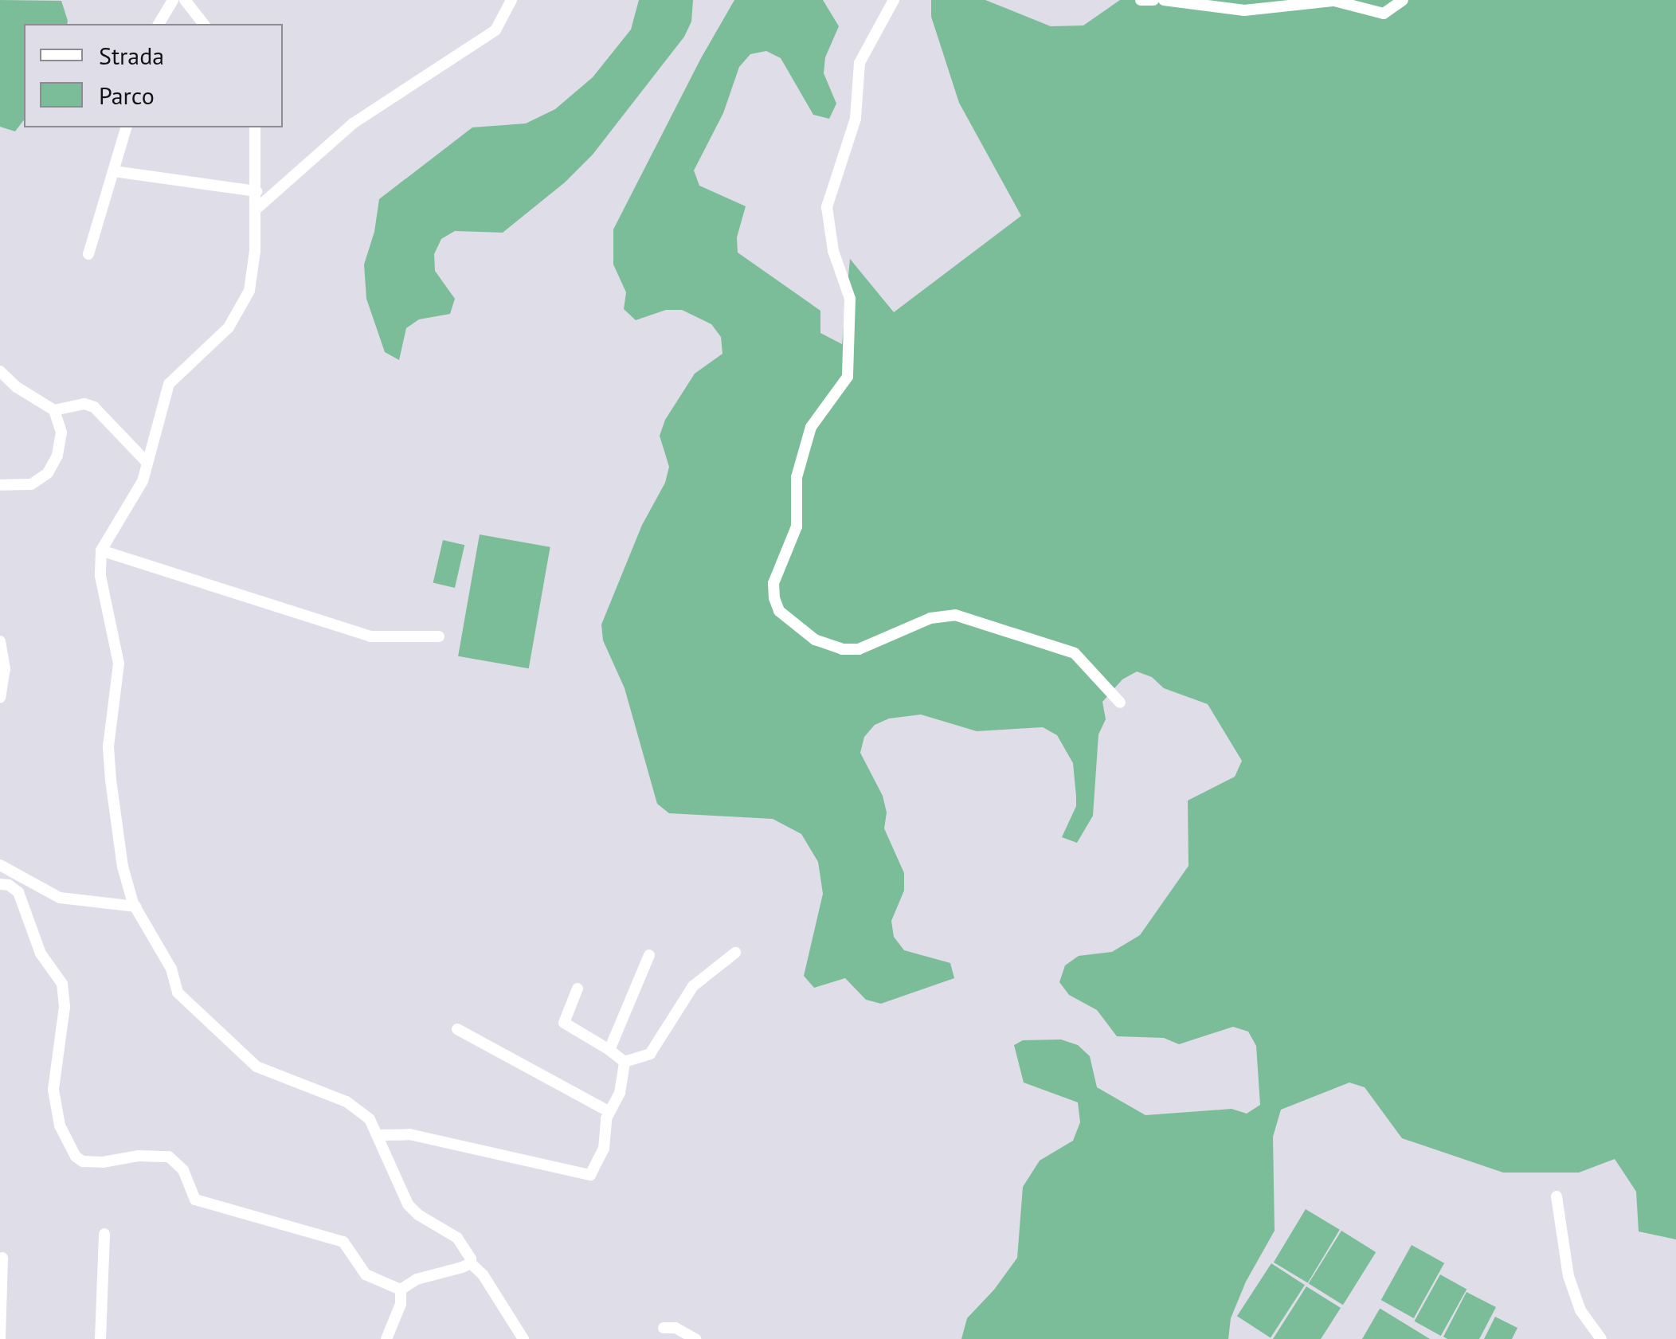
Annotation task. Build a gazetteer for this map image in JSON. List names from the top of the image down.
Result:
{
  "legend": ["Strada", "Parco"]
}
